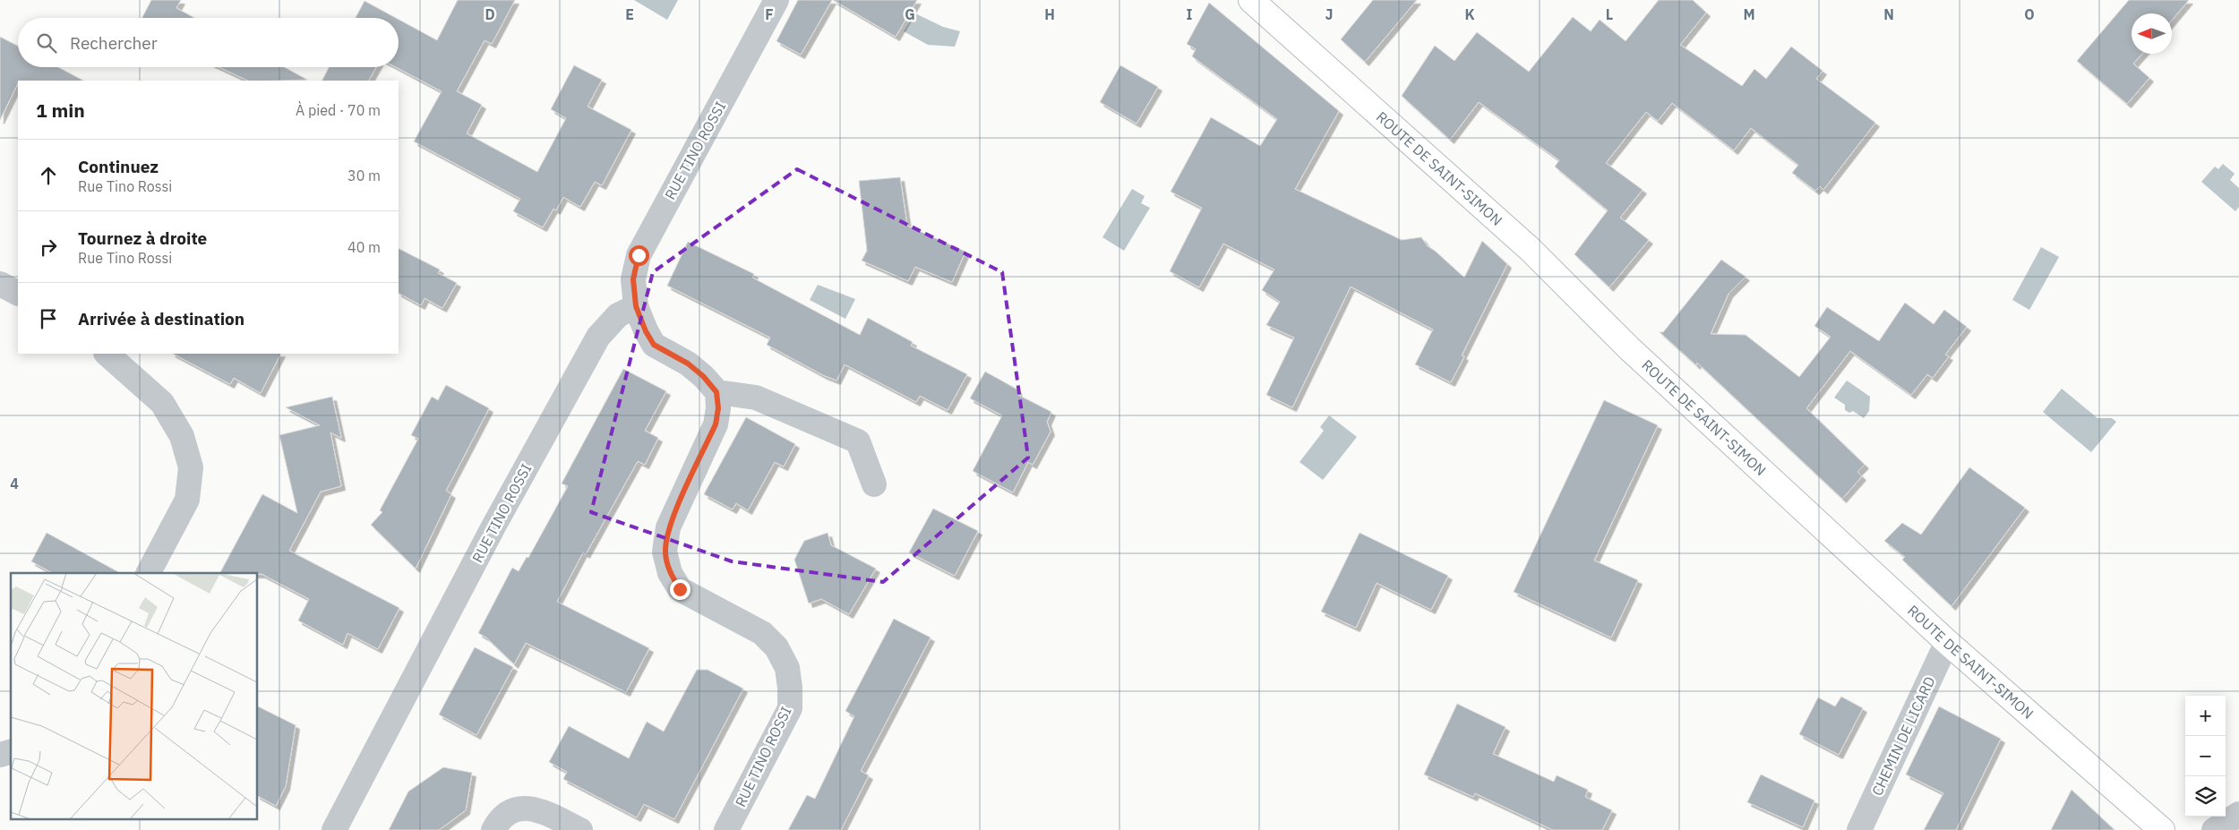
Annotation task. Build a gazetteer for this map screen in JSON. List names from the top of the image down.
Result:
{
  "streets": {
    "main road": ["ROUTE DE SAINT-SIMON"],
    "street": ["RUE TINO ROSSI", "CHEMIN DE LICARD"]
  },
  "crossings": [
    ["ROUTE DE SAINT-SIMON", "CHEMIN DE LICARD"]
  ],
  "north": "left",
  "page": {
    "search": "Rechercher",
    "heading": ["1 min", "À pied · 70 m"],
    "list": [
      ["Continuez", "Rue Tino Rossi", "30 m"],
      ["Tournez à droite", "Rue Tino Rossi", "40 m"],
      "Arrivée à destination"
    ],
    "map_buttons": ["+", "−"]
  },
  "grid": {
    "columns": [
      "D",
      "E",
      "F",
      "G",
      "H",
      "I",
      "J",
      "K",
      "L",
      "M",
      "N",
      "O"
    ],
    "rows": ["4"]
  }
}
